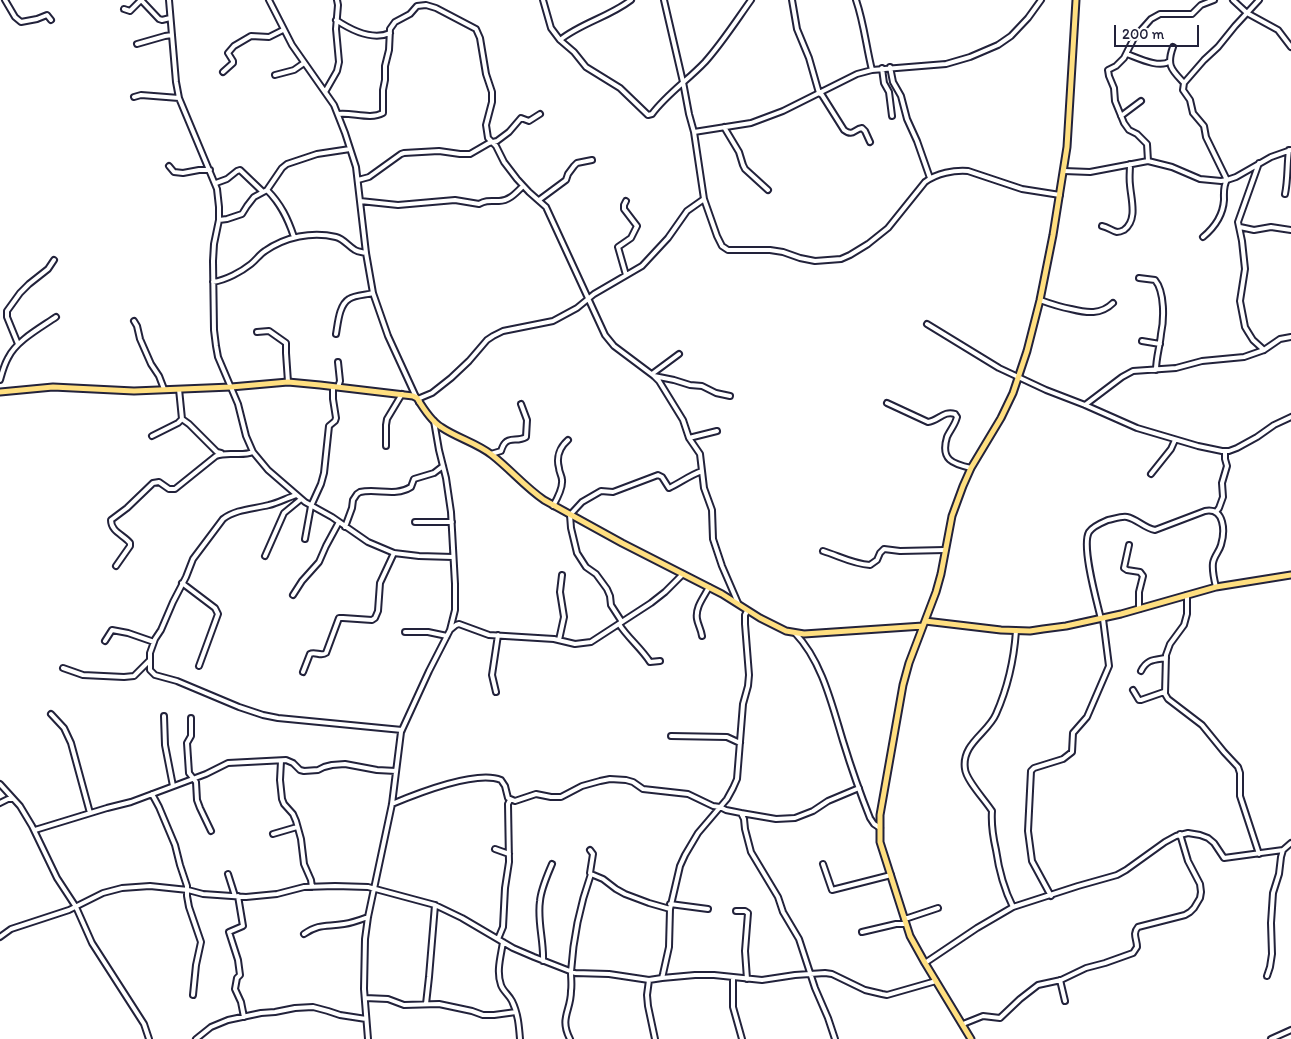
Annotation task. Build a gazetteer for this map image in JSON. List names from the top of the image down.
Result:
{
  "scale_bar": "200 m"
}
